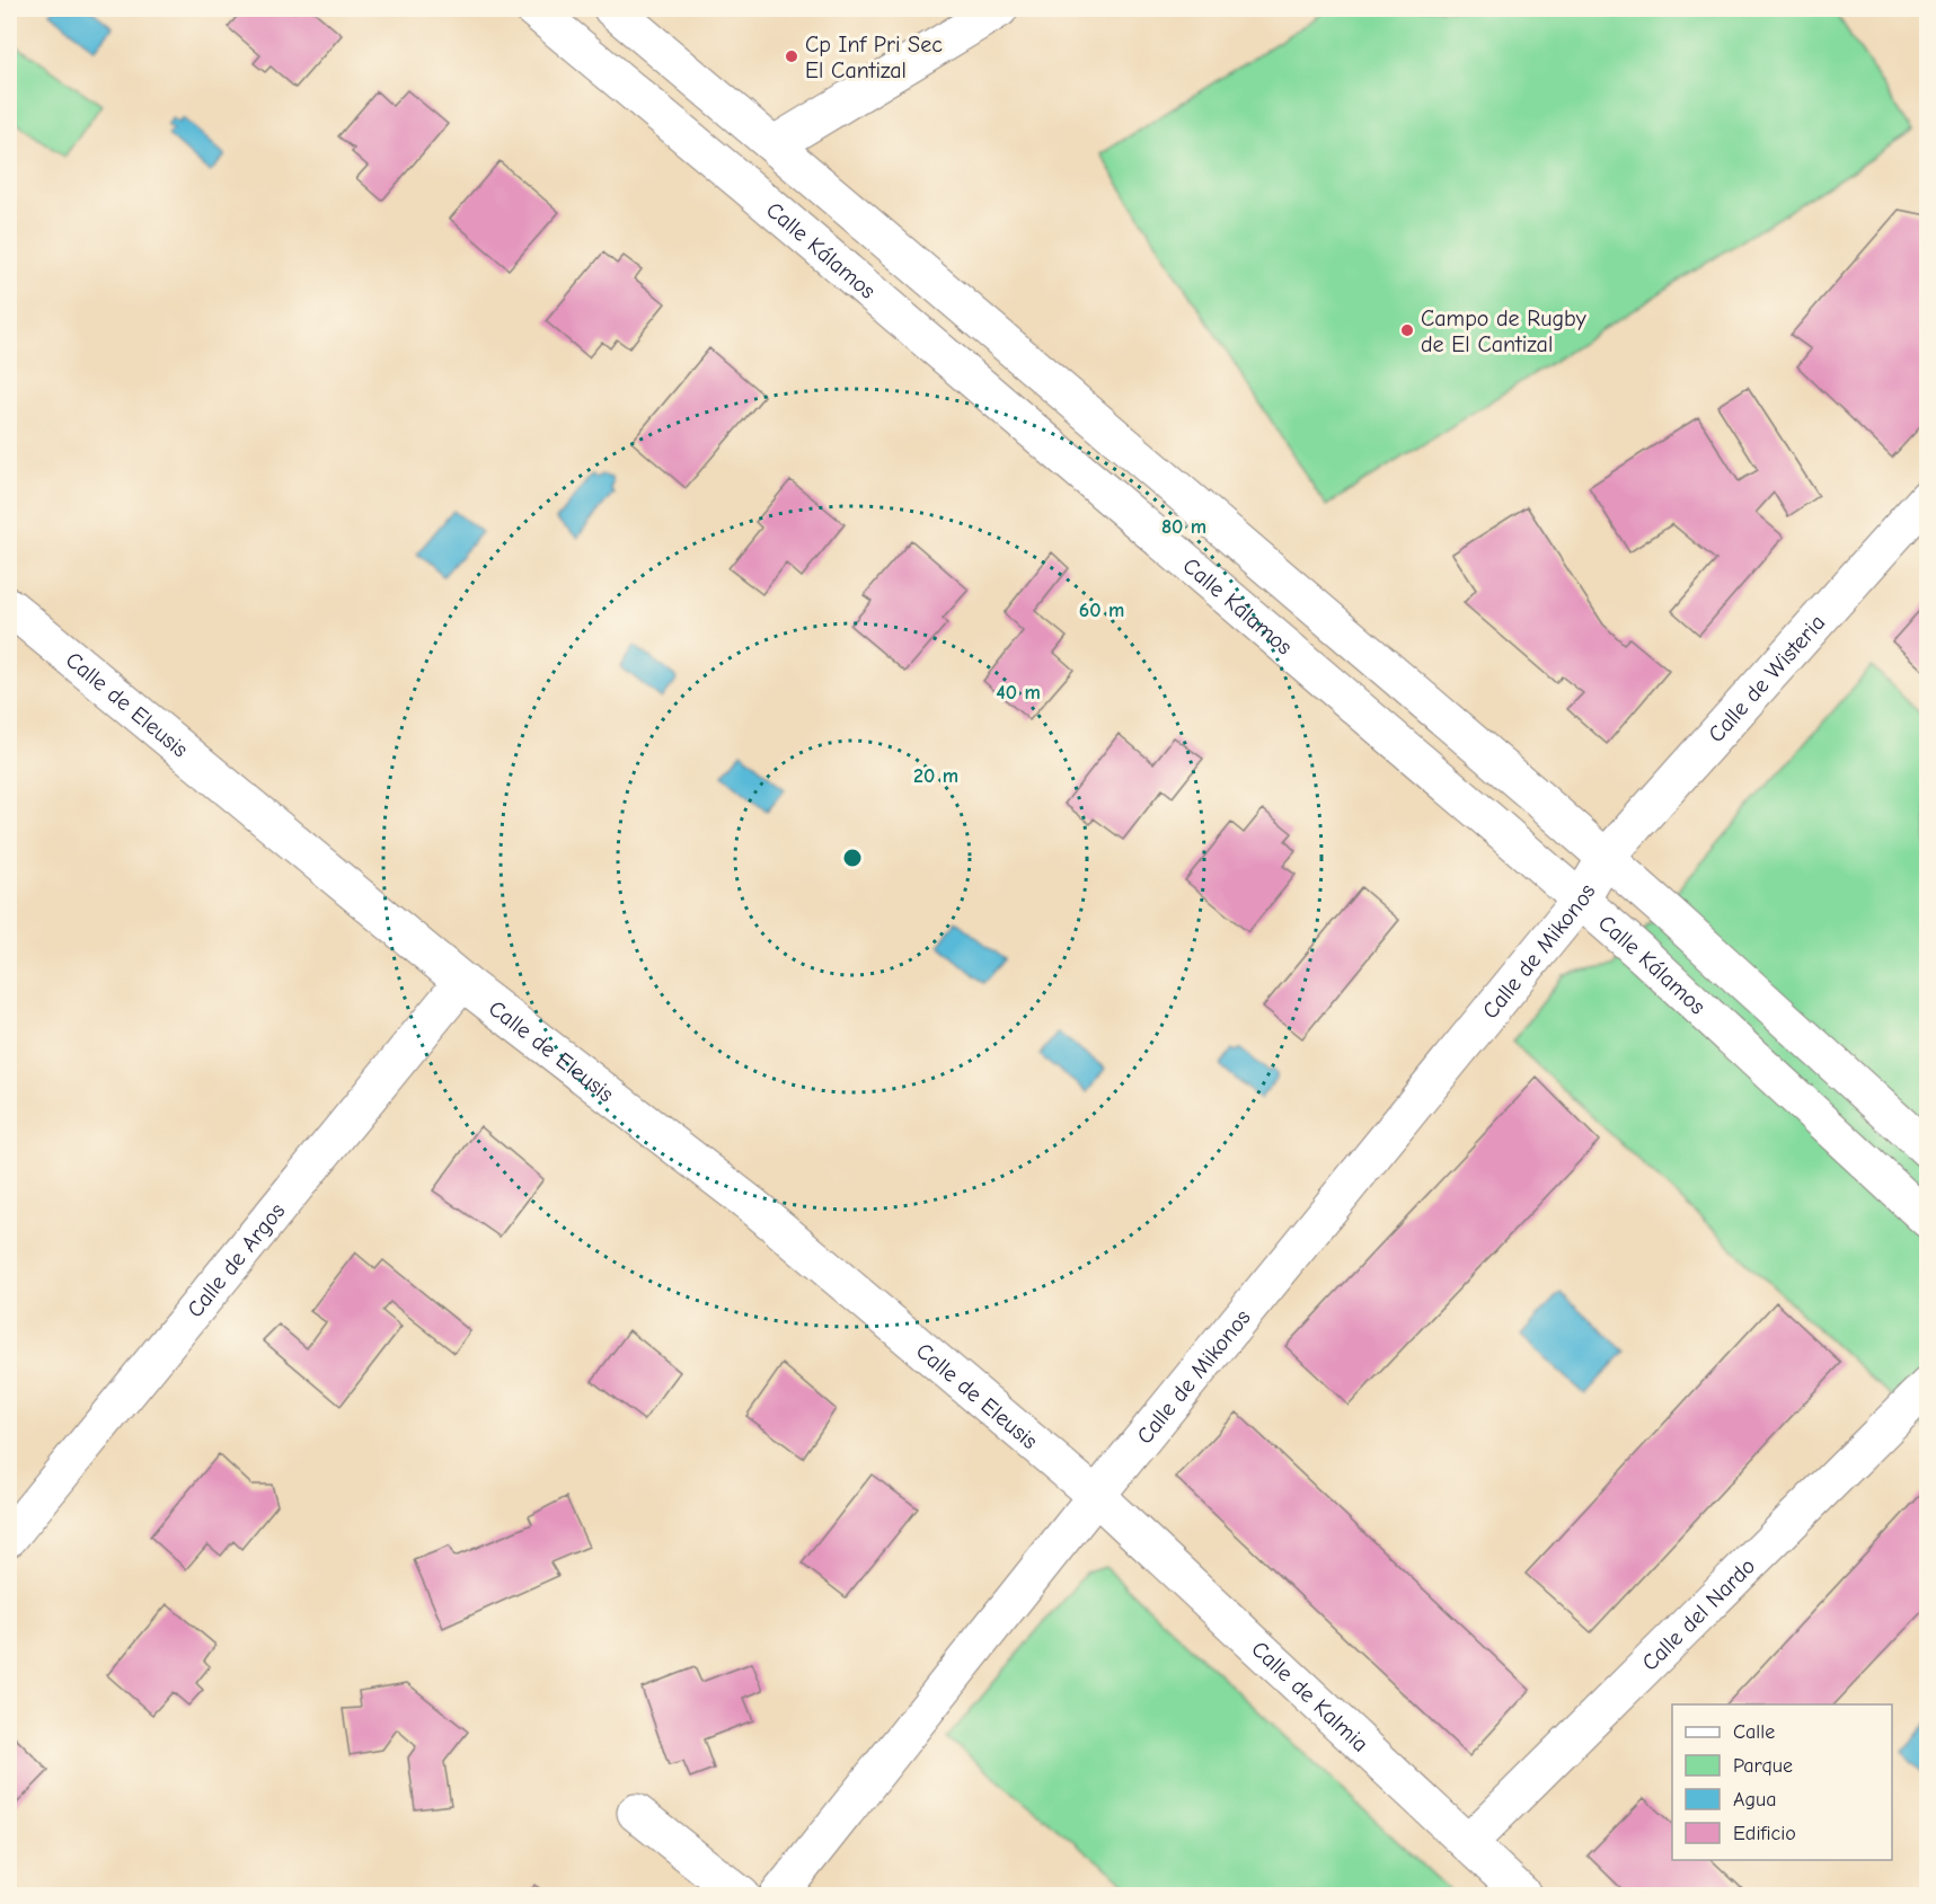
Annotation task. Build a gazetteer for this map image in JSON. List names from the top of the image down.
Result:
{
  "streets": {
    "street": [
      "Calle Kálamos",
      "Calle de Wisteria",
      "Calle de Eleusis",
      "Calle de Mikonos",
      "Calle de Argos",
      "Calle del Nardo",
      "Calle de Kalmia"
    ]
  },
  "crossings": [
    ["Calle Kálamos", "Calle de Mikonos"],
    ["Calle de Wisteria", "Calle de Mikonos"],
    ["Calle de Eleusis", "Calle de Mikonos"],
    ["Calle de Eleusis", "Calle de Argos"],
    ["Calle de Eleusis", "Calle de Kalmia"],
    ["Calle de Mikonos", "Calle de Kalmia"],
    ["Calle del Nardo", "Calle de Kalmia"]
  ],
  "places": ["Cp Inf Pri Sec El Cantizal", "Campo de Rugby de El Cantizal"],
  "legend": [
    "Calle",
    "Parque",
    "Agua",
    "Edificio"
  ],
  "rings": [
    "80 m",
    "60 m",
    "40 m",
    "20 m"
  ]
}
